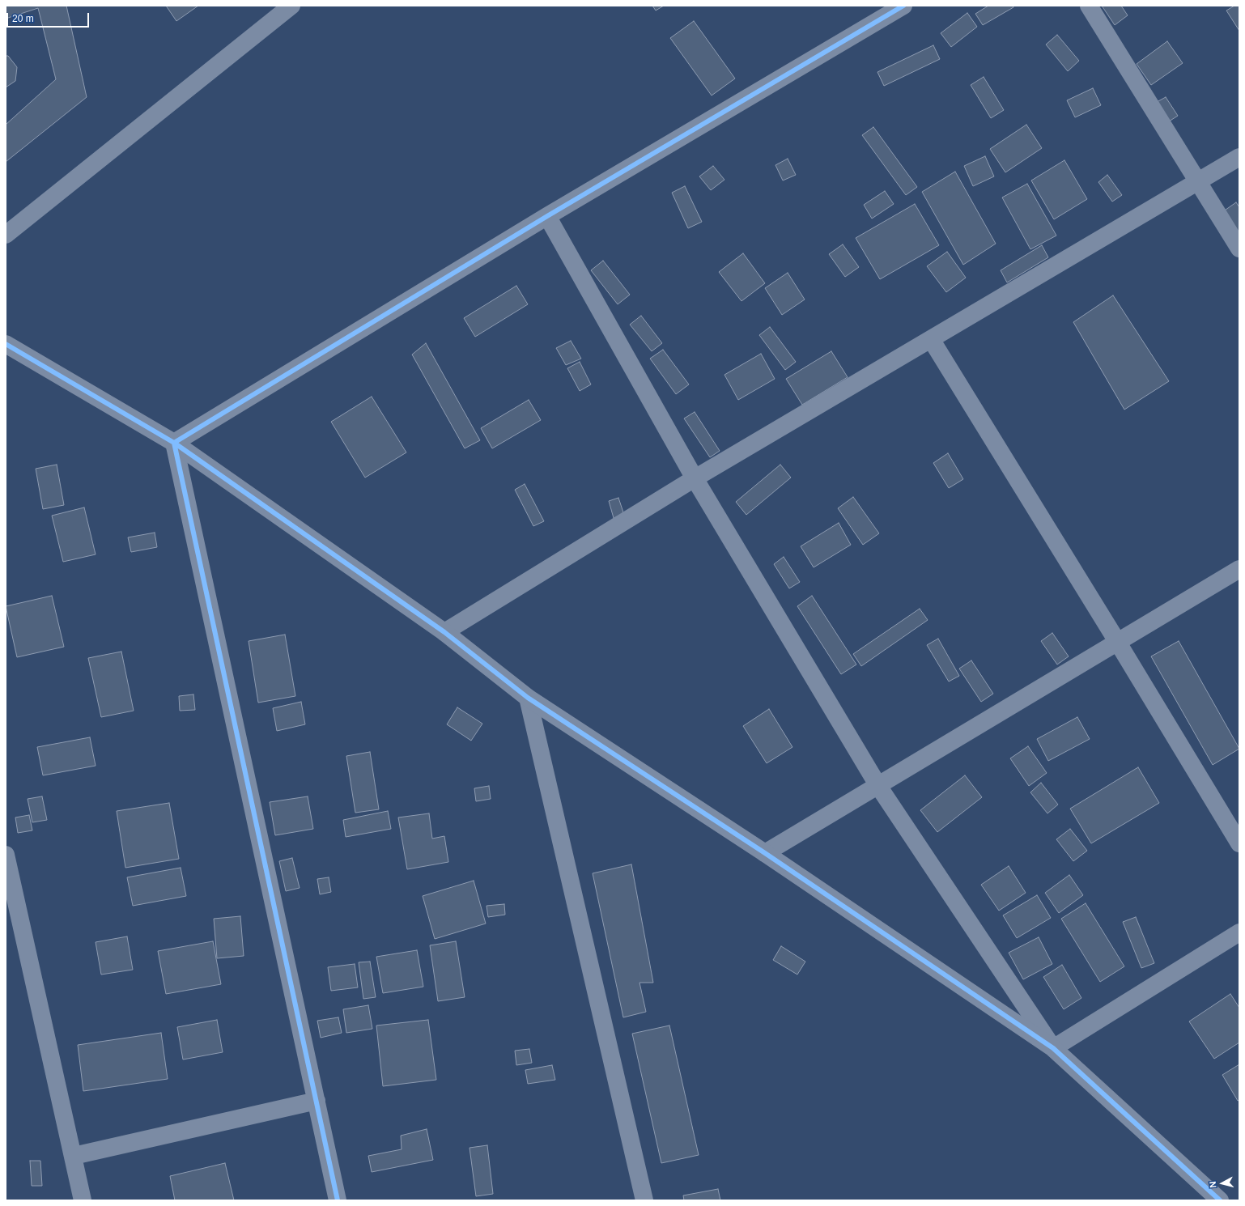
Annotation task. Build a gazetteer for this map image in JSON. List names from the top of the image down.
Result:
{
  "scale_bar": "20 m",
  "north": "left"
}
